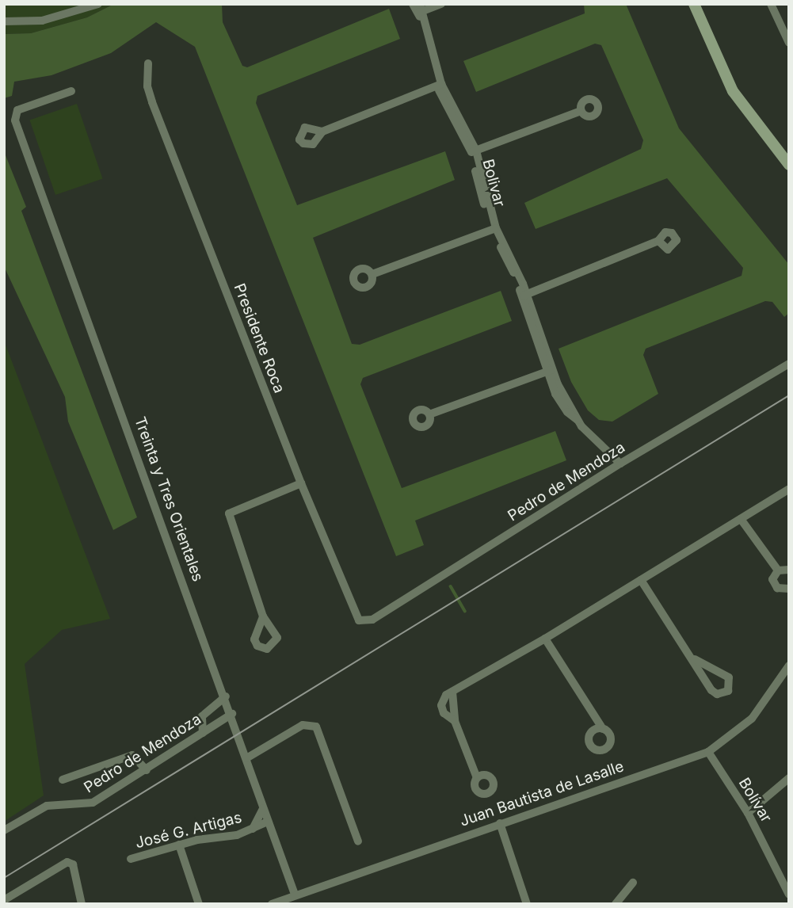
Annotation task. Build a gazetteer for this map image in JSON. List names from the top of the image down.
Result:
{
  "streets": {
    "street": [
      "Bolivar",
      "Presidente Roca",
      "Pedro de Mendoza",
      "Treinta y Tres Orientales",
      "Juan Bautista de Lasalle",
      "Bolívar",
      "José G. Artigas"
    ]
  },
  "crossings": [
    ["Bolivar", "Pedro de Mendoza"],
    ["Presidente Roca", "Pedro de Mendoza"],
    ["Pedro de Mendoza", "Treinta y Tres Orientales"],
    ["Treinta y Tres Orientales", "Juan Bautista de Lasalle"],
    ["Treinta y Tres Orientales", "José G. Artigas"],
    ["Juan Bautista de Lasalle", "Bolívar"]
  ]
}
